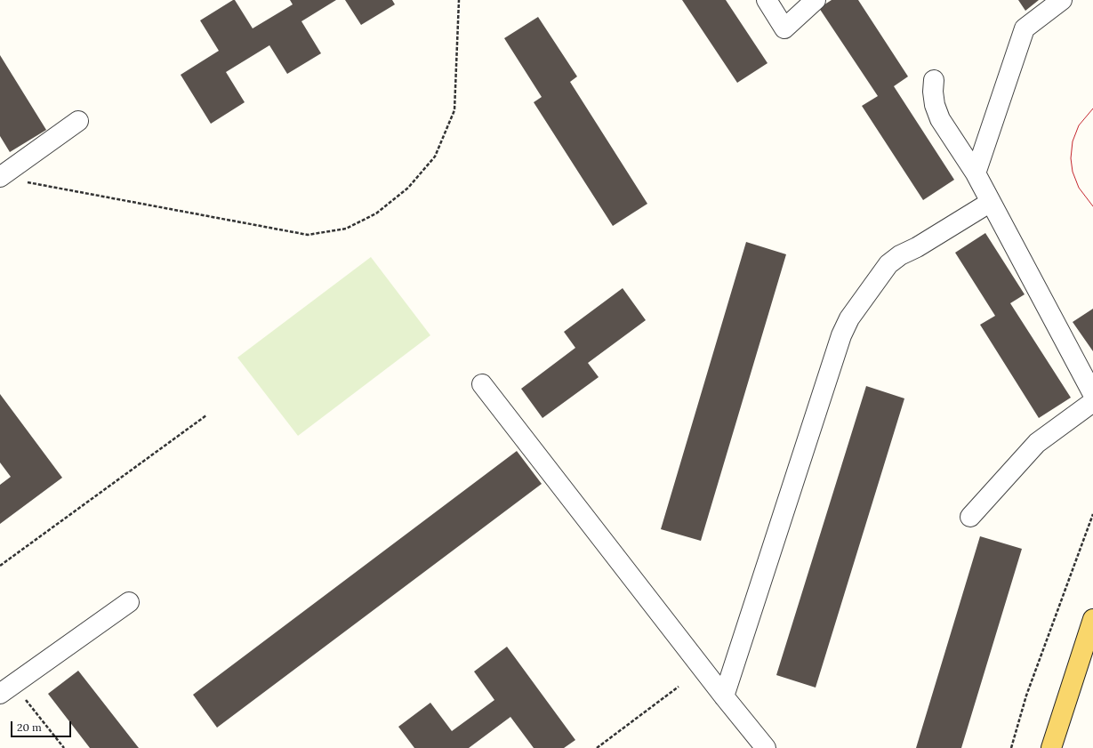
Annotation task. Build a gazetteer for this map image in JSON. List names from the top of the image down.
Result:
{
  "scale_bar": "20 m"
}
